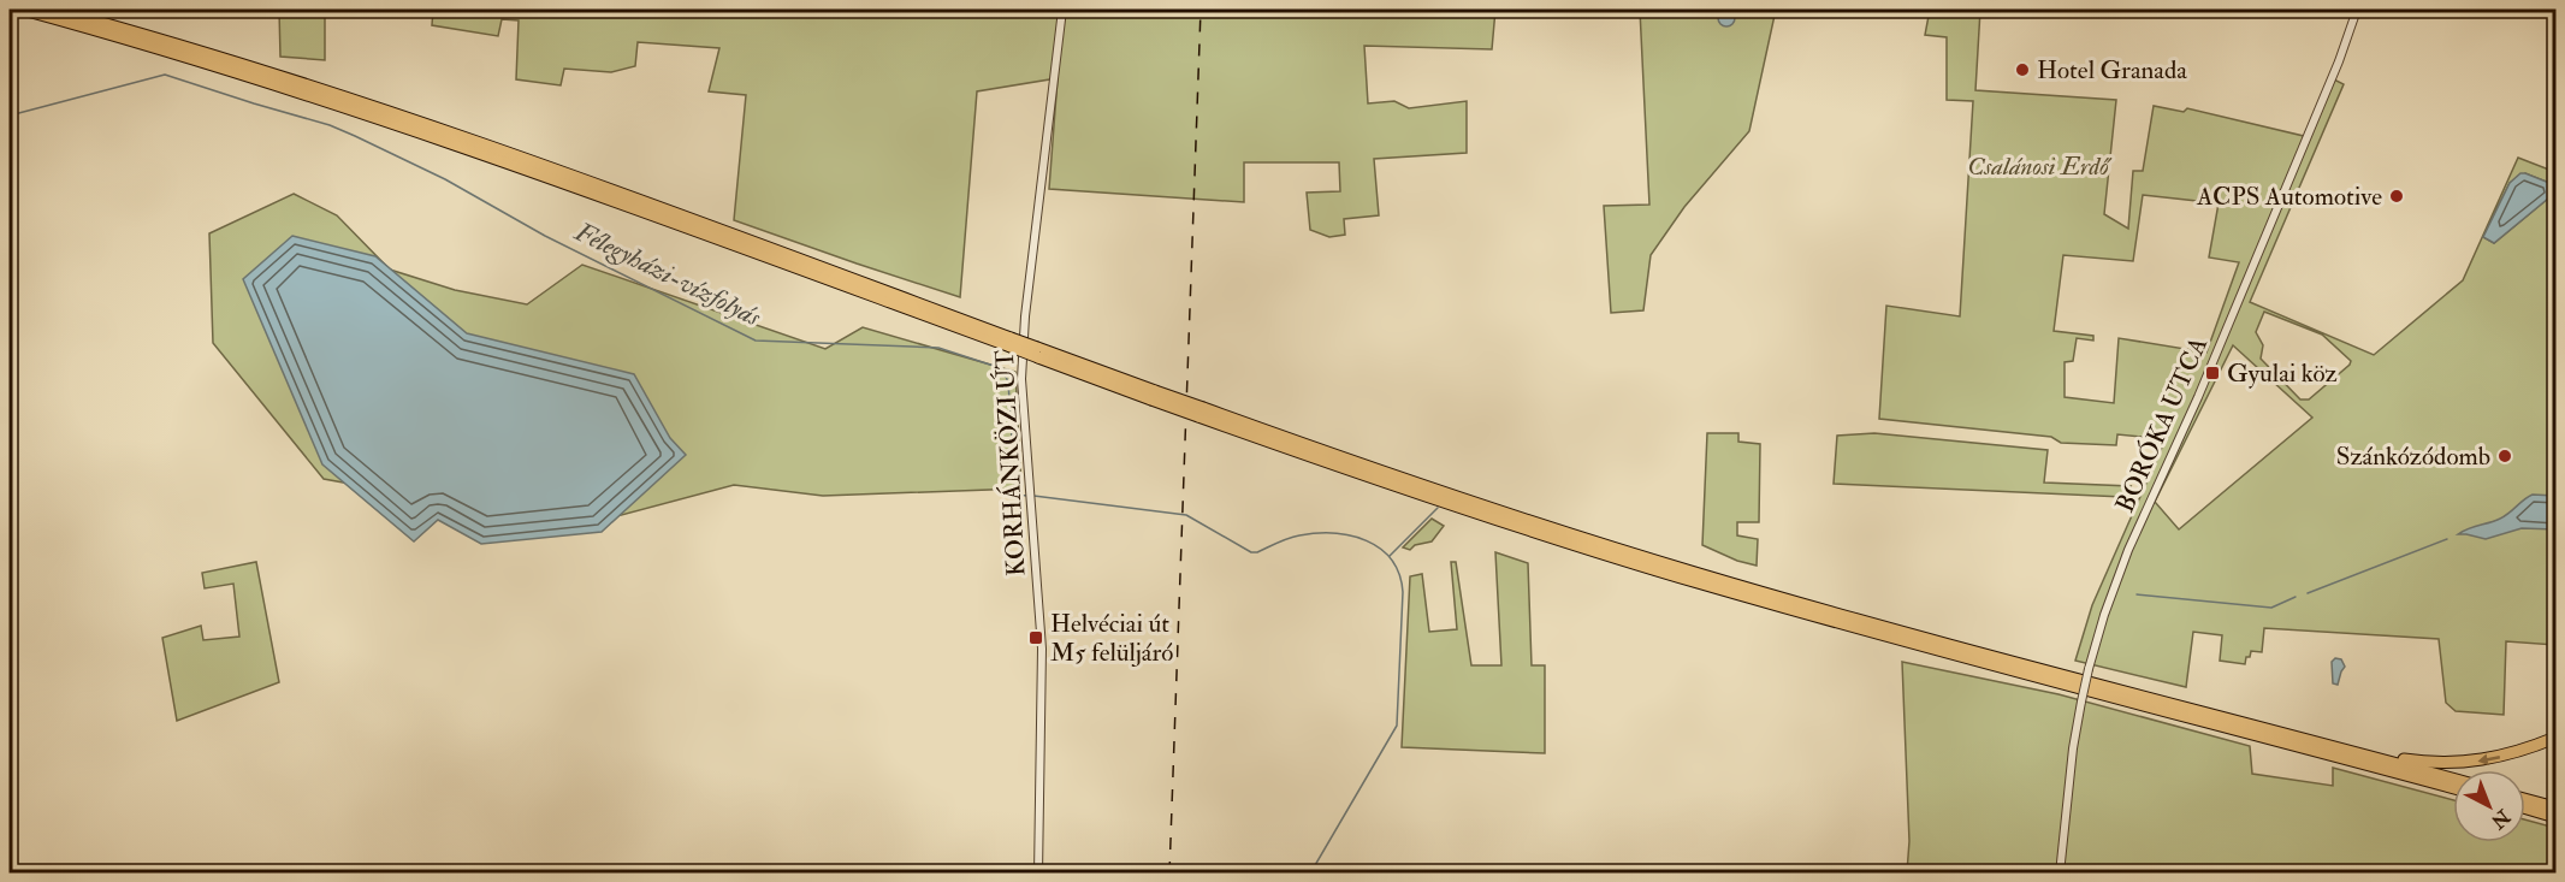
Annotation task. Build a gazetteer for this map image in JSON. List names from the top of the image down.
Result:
{
  "streets": {
    "street": ["BORÓKA UTCA", "KORHÁNKÖZI ÚT"]
  },
  "water": ["Félegyházi-vízfolyás"],
  "parks": ["Csalánosi Erdő"],
  "places": {
    "other": ["Hotel Granada", "ACPS Automotive", "Szánkózódomb"],
    "transit": ["Gyulai köz", "Helvéciai út M5 felüljáró"]
  },
  "north": "bottom right"
}
